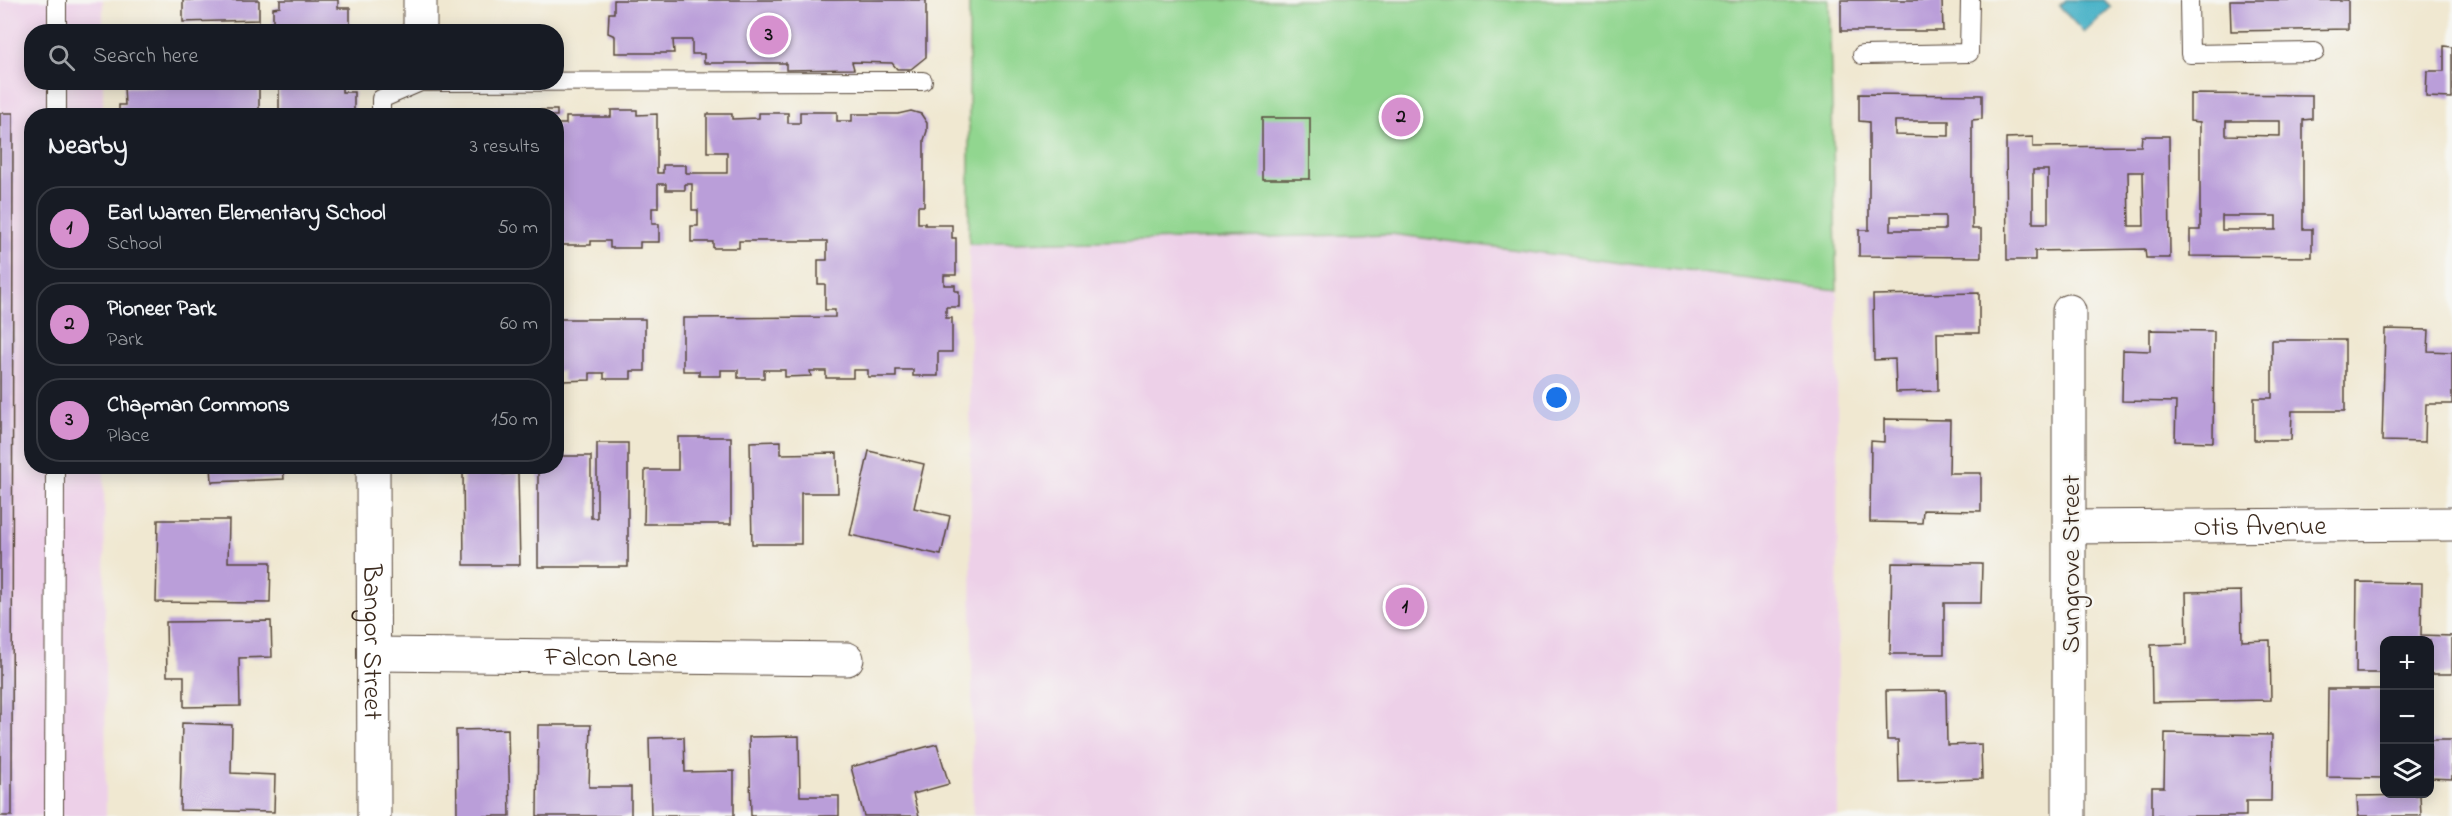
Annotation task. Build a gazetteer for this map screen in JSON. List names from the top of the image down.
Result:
{
  "streets": {
    "street": [
      "Otis Avenue",
      "Sungrove Street",
      "Bangor Street",
      "Falcon Lane"
    ]
  },
  "crossings": [
    ["Otis Avenue", "Sungrove Street"],
    ["Bangor Street", "Falcon Lane"]
  ],
  "page": {
    "pins": ["3", "2", "1"],
    "search": "Search here",
    "heading": ["Nearby", "3 results"],
    "list": [
      {
        "mark": "1",
        "name": "Earl Warren Elementary School",
        "note": "School",
        "value": "50 m"
      },
      {
        "mark": "2",
        "name": "Pioneer Park",
        "note": "Park",
        "value": "60 m"
      },
      {
        "mark": "3",
        "name": "Chapman Commons",
        "note": "Place",
        "value": "150 m"
      }
    ],
    "map_buttons": ["+", "−"]
  }
}
